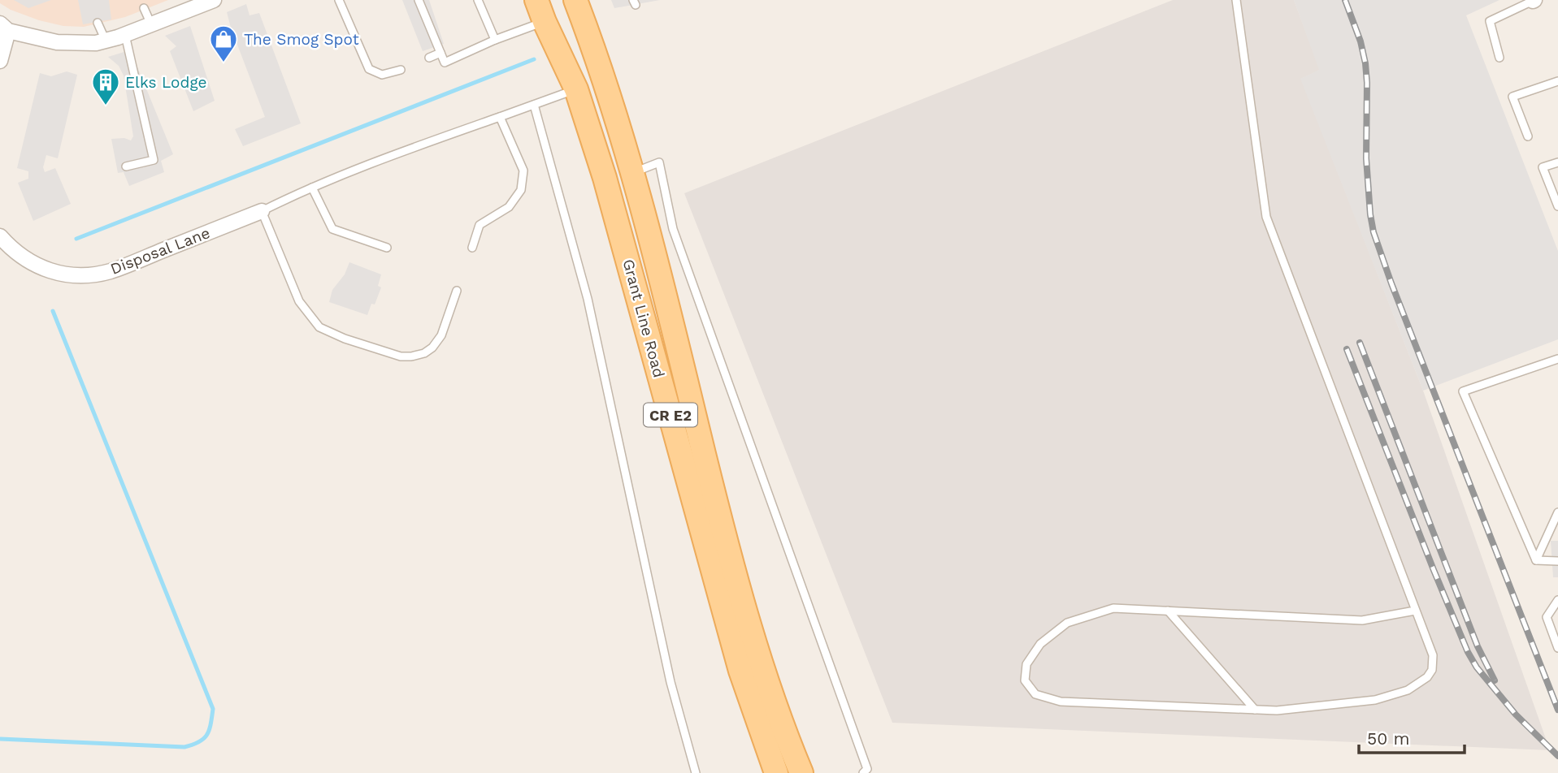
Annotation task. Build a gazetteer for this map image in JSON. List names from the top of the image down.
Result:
{
  "streets": {
    "main road": ["Grant Line Road", "CR E2"],
    "street": ["Disposal Lane"]
  },
  "crossings": [
    ["Disposal Lane", "Grant Line Road"]
  ],
  "places": {
    "shop": ["The Smog Spot"],
    "building": ["Elks Lodge"]
  },
  "scale_bar": "50 m"
}
